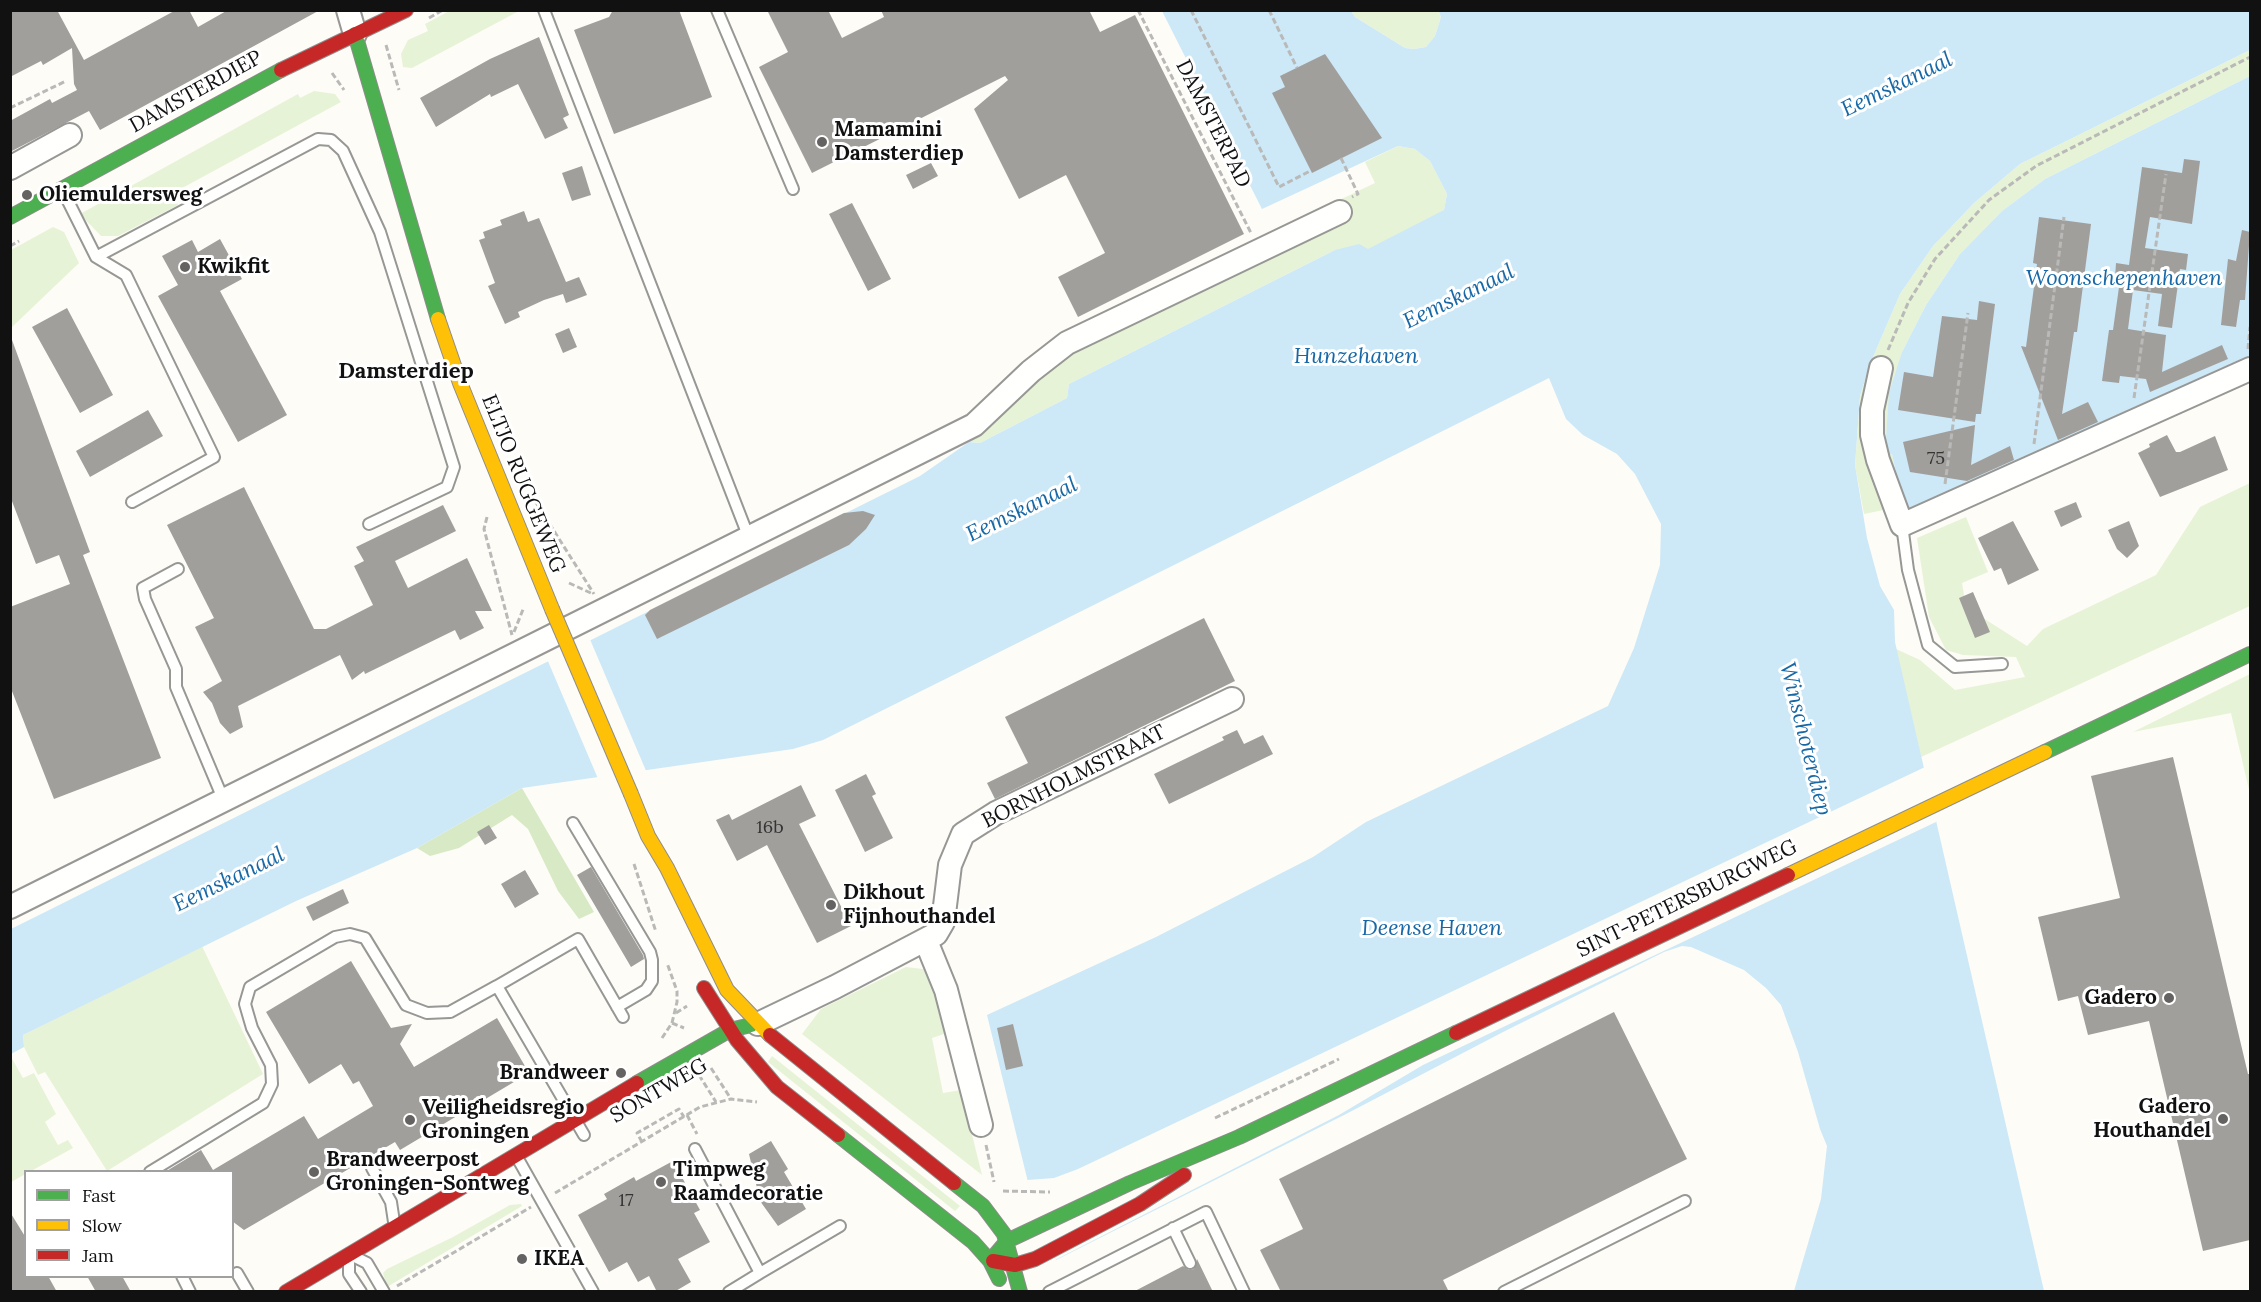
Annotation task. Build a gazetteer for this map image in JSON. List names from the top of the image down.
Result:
{
  "streets": {
    "street": [
      "DAMSTERDIEP",
      "ELTJO RUGGEWEG",
      "BORNHOLMSTRAAT",
      "SINT-PETERSBURGWEG",
      "SONTWEG"
    ],
    "path": ["DAMSTERPAD"]
  },
  "crossings": [
    ["DAMSTERDIEP", "ELTJO RUGGEWEG"],
    ["ELTJO RUGGEWEG", "SONTWEG"],
    ["BORNHOLMSTRAAT", "SONTWEG"]
  ],
  "districts": ["Damsterdiep"],
  "water": [
    "Eemskanaal",
    "Woonschepenhaven",
    "Hunzehaven",
    "Winschoterdiep",
    "Deense Haven"
  ],
  "places": [
    "Mamamini Damsterdiep",
    "Oliemuldersweg",
    "Kwikfit",
    "Dikhout Fijnhouthandel",
    "Gadero",
    "Brandweer",
    "Gadero Houthandel",
    "Veiligheidsregio Groningen",
    "Brandweerpost Groningen-Sontweg",
    "Timpweg Raamdecoratie",
    "IKEA"
  ],
  "house_numbers": ["75", "16b", "17"],
  "legend": ["Fast", "Slow", "Jam"]
}
